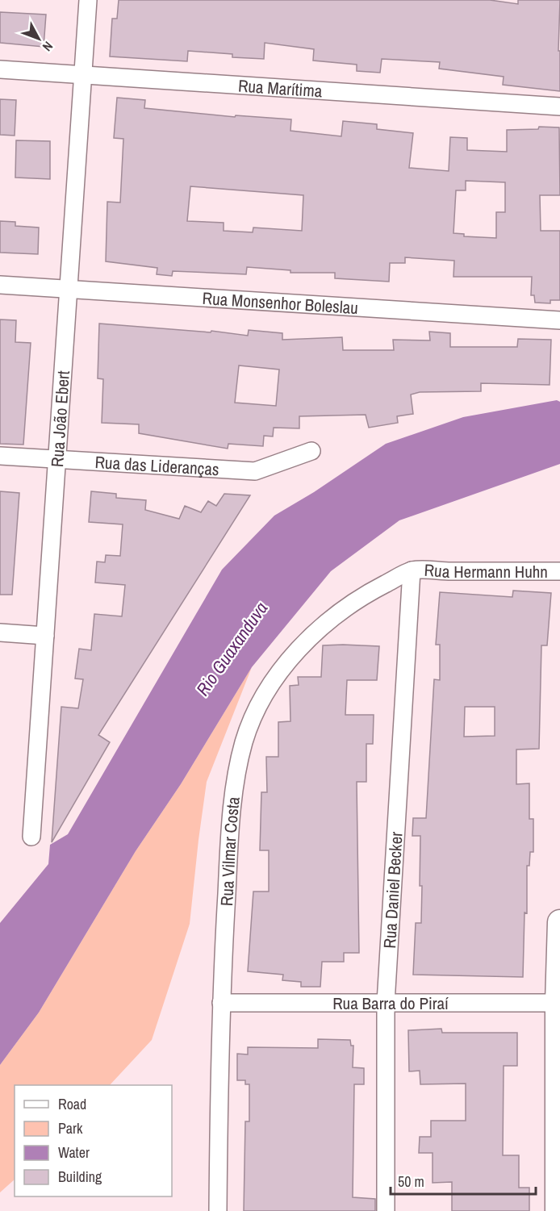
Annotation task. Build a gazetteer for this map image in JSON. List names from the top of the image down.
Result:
{
  "streets": {
    "street": [
      "Rua Marítima",
      "Rua Monsenhor Boleslau",
      "Rua João Ebert",
      "Rua das Lideranças",
      "Rua Hermann Huhn",
      "Rua Vilmar Costa",
      "Rua Daniel Becker",
      "Rua Barra do Piraí"
    ]
  },
  "crossings": [
    ["Rua Marítima", "Rua João Ebert"],
    ["Rua Monsenhor Boleslau", "Rua João Ebert"],
    ["Rua João Ebert", "Rua das Lideranças"],
    ["Rua Hermann Huhn", "Rua Vilmar Costa"],
    ["Rua Hermann Huhn", "Rua Daniel Becker"],
    ["Rua Vilmar Costa", "Rua Daniel Becker"],
    ["Rua Vilmar Costa", "Rua Barra do Piraí"],
    ["Rua Daniel Becker", "Rua Barra do Piraí"]
  ],
  "water": ["Rio Guaxanduva"],
  "legend": [
    "Road",
    "Park",
    "Water",
    "Building"
  ],
  "scale_bar": "50 m",
  "north": "bottom right"
}
